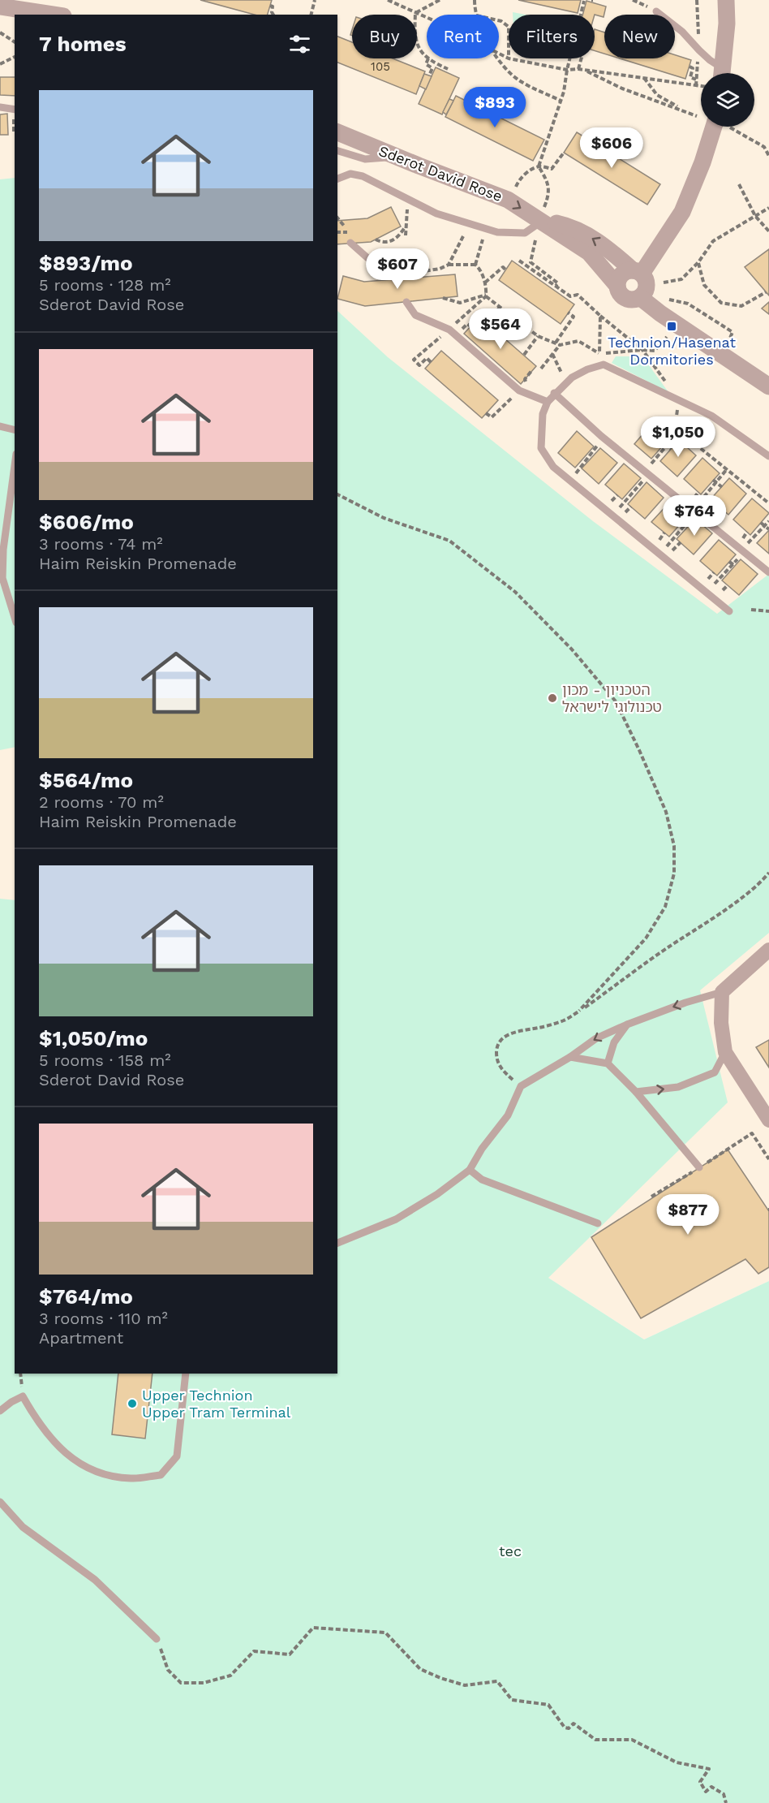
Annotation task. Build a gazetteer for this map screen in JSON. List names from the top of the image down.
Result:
{
  "streets": {
    "street": ["Sderot David Rose"]
  },
  "one_way": ["Sderot David Rose"],
  "parks": ["tec"],
  "places": {
    "transit": ["Technion/Hasenat Dormitories"],
    "other": ["הטכניון - מכון טכנולוגי לישראל", "Upper Technion Upper Tram Terminal"]
  },
  "house_numbers": ["105"],
  "page": {
    "chip": [
      "Buy",
      "Rent",
      "Filters",
      "New"
    ],
    "heading": "7 homes",
    "list": [
      {
        "name": "$893/mo",
        "note": "5 rooms · 128 m² · Sderot David Rose"
      },
      {
        "name": "$606/mo",
        "note": "3 rooms · 74 m² · Haim Reiskin Promenade"
      },
      {
        "name": "$564/mo",
        "note": "2 rooms · 70 m² · Haim Reiskin Promenade"
      },
      {
        "name": "$1,050/mo",
        "note": "5 rooms · 158 m² · Sderot David Rose"
      },
      {
        "name": "$764/mo",
        "note": "3 rooms · 110 m² · Apartment"
      }
    ],
    "price": [
      "$893",
      "$606",
      "$607",
      "$564",
      "$1,050",
      "$764",
      "$877"
    ]
  }
}
